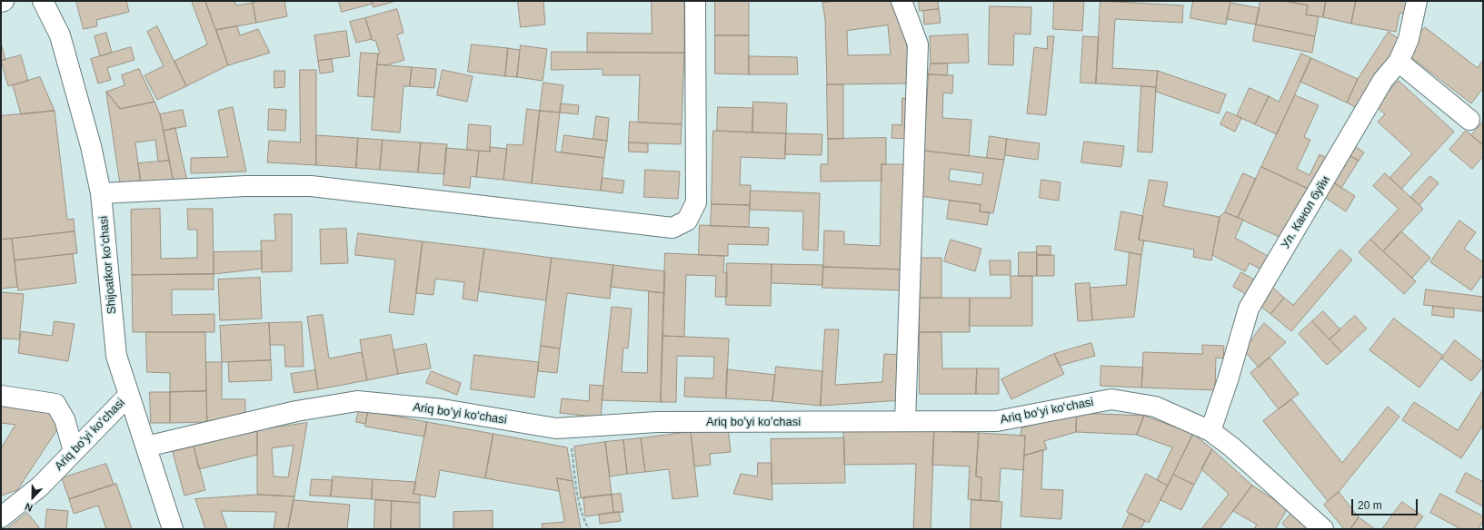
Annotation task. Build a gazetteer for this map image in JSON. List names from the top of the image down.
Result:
{
  "streets": {
    "street": ["Ул. Канол буйи", "Shijoatkor koʻchasi", "Ariq boʻyi koʻchasi"]
  },
  "crossings": [
    ["Ул. Канол буйи", "Ariq boʻyi koʻchasi"],
    ["Shijoatkor koʻchasi", "Ariq boʻyi koʻchasi"]
  ],
  "scale_bar": "20 m",
  "north": "bottom"
}
